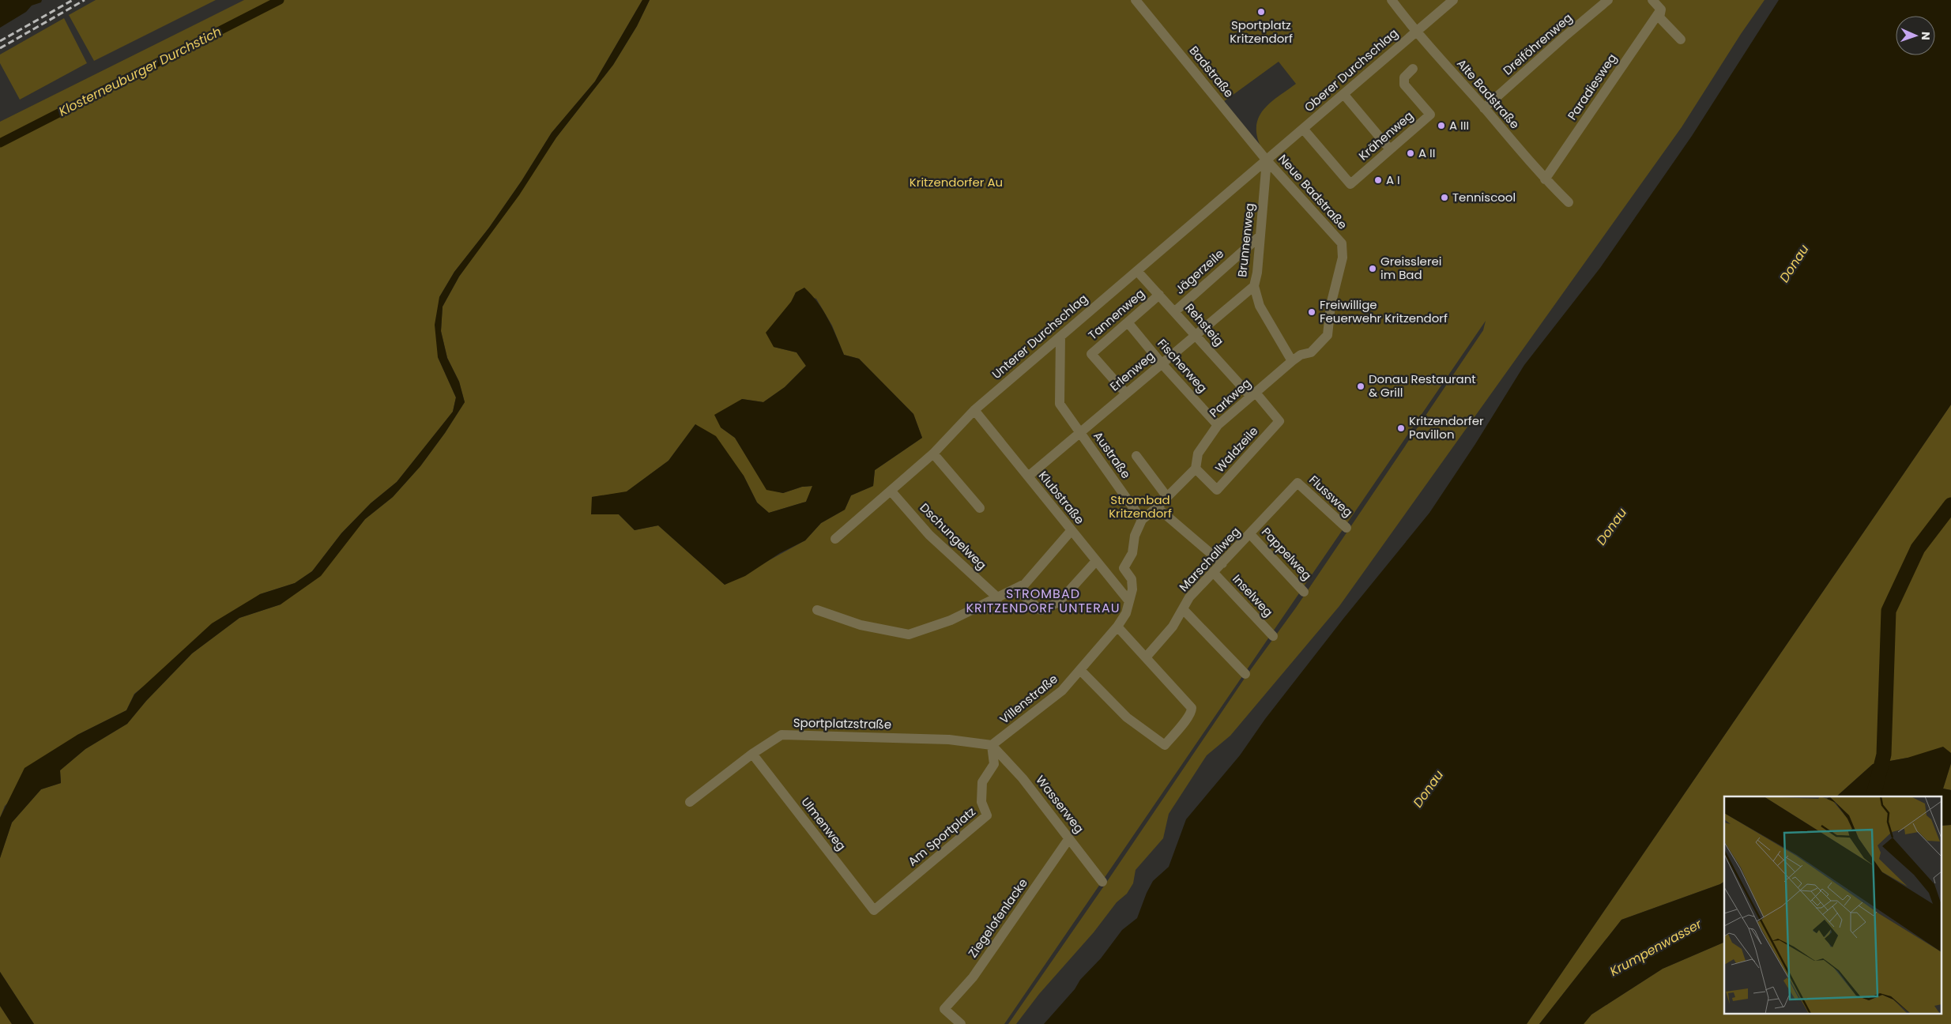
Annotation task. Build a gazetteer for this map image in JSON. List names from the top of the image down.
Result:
{
  "streets": {
    "street": [
      "Dreiföhrenweg",
      "Oberer Durchschlag",
      "Badstraße",
      "Paradiesweg",
      "Alte Badstraße",
      "Krähenweg",
      "Neue Badstraße",
      "Brunnenweg",
      "Jägerzeile",
      "Tannenweg",
      "Rehsteig",
      "Unterer Durchschlag",
      "Fischerweg",
      "Erlenweg",
      "Parkweg",
      "Waldzeile",
      "Austraße",
      "Flussweg",
      "Klubstraße",
      "Dschungelweg",
      "Pappelweg",
      "Marschallweg",
      "Inselweg",
      "Villenstraße",
      "Sportplatzstraße",
      "Wasserweg",
      "Ulmenweg",
      "Am Sportplatz",
      "Ziegelofenlacke"
    ]
  },
  "crossings": [
    ["Dreiföhrenweg", "Alte Badstraße"],
    ["Oberer Durchschlag", "Badstraße"],
    ["Oberer Durchschlag", "Alte Badstraße"],
    ["Oberer Durchschlag", "Krähenweg"],
    ["Oberer Durchschlag", "Neue Badstraße"],
    ["Oberer Durchschlag", "Brunnenweg"],
    ["Oberer Durchschlag", "Unterer Durchschlag"],
    ["Badstraße", "Neue Badstraße"],
    ["Badstraße", "Brunnenweg"],
    ["Badstraße", "Unterer Durchschlag"],
    ["Paradiesweg", "Alte Badstraße"],
    ["Neue Badstraße", "Brunnenweg"],
    ["Neue Badstraße", "Unterer Durchschlag"],
    ["Neue Badstraße", "Parkweg"],
    ["Brunnenweg", "Jägerzeile"],
    ["Brunnenweg", "Unterer Durchschlag"],
    ["Brunnenweg", "Erlenweg"],
    ["Brunnenweg", "Parkweg"],
    ["Jägerzeile", "Rehsteig"],
    ["Tannenweg", "Rehsteig"],
    ["Tannenweg", "Fischerweg"],
    ["Tannenweg", "Erlenweg"],
    ["Rehsteig", "Unterer Durchschlag"],
    ["Rehsteig", "Erlenweg"],
    ["Rehsteig", "Parkweg"],
    ["Rehsteig", "Waldzeile"],
    ["Unterer Durchschlag", "Austraße"],
    ["Unterer Durchschlag", "Klubstraße"],
    ["Unterer Durchschlag", "Dschungelweg"],
    ["Fischerweg", "Erlenweg"],
    ["Fischerweg", "Parkweg"],
    ["Erlenweg", "Austraße"],
    ["Erlenweg", "Klubstraße"],
    ["Parkweg", "Waldzeile"],
    ["Parkweg", "Austraße"],
    ["Flussweg", "Marschallweg"],
    ["Pappelweg", "Marschallweg"],
    ["Marschallweg", "Inselweg"],
    ["Villenstraße", "Sportplatzstraße"],
    ["Villenstraße", "Wasserweg"],
    ["Villenstraße", "Am Sportplatz"],
    ["Sportplatzstraße", "Wasserweg"],
    ["Sportplatzstraße", "Ulmenweg"],
    ["Sportplatzstraße", "Am Sportplatz"],
    ["Wasserweg", "Am Sportplatz"],
    ["Wasserweg", "Ziegelofenlacke"],
    ["Ulmenweg", "Am Sportplatz"]
  ],
  "districts": ["STROMBAD KRITZENDORF UNTERAU"],
  "water": ["Klosterneuburger Durchstich", "Donau", "Krumpenwasser"],
  "parks": ["Kritzendorfer Au", "Strombad Kritzendorf"],
  "places": [
    "Sportplatz Kritzendorf",
    "A III",
    "A II",
    "A I",
    "Tenniscool",
    "Greisslerei im Bad",
    "Freiwillige Feuerwehr Kritzendorf",
    "Donau Restaurant & Grill",
    "Kritzendorfer Pavillon"
  ],
  "north": "right"
}
